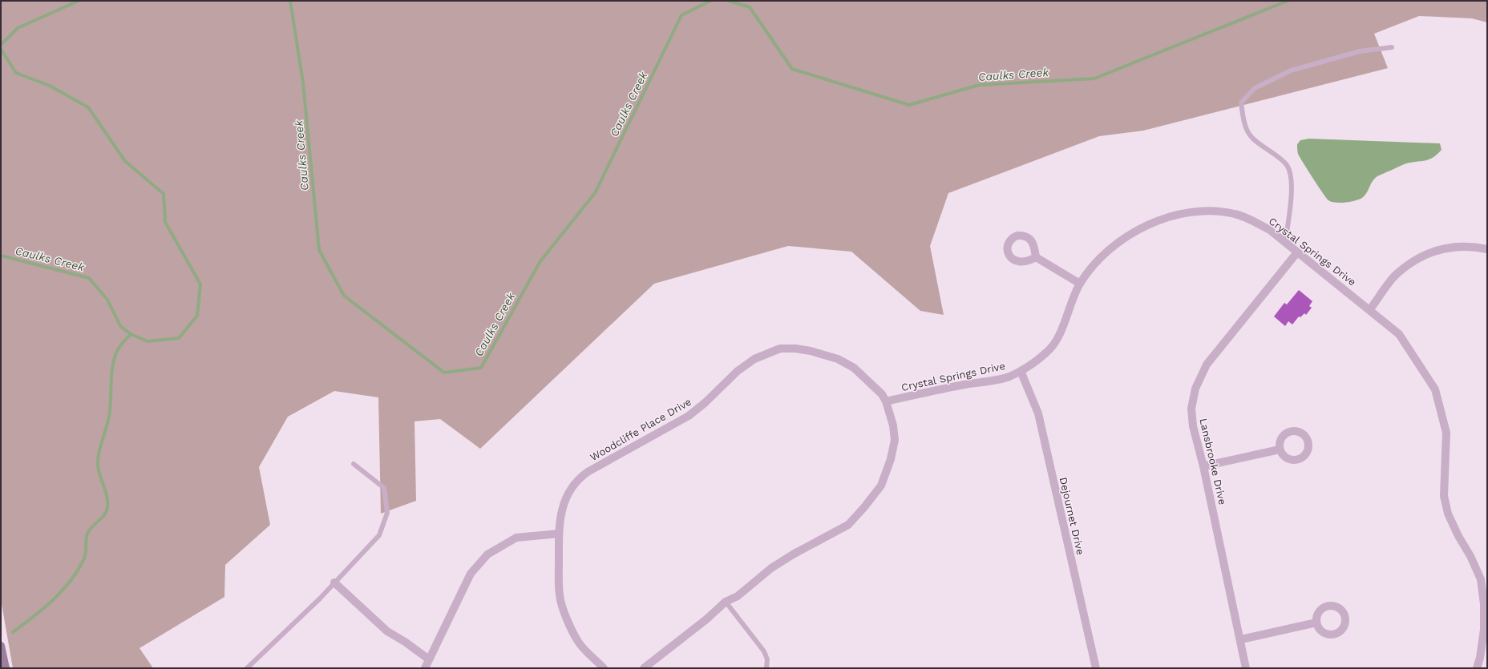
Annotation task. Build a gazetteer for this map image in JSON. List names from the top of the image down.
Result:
{
  "streets": {
    "street": [
      "Crystal Springs Drive",
      "Woodcliffe Place Drive",
      "Lansbrooke Drive",
      "Dejournet Drive"
    ]
  },
  "crossings": [
    ["Crystal Springs Drive", "Woodcliffe Place Drive"],
    ["Crystal Springs Drive", "Lansbrooke Drive"],
    ["Crystal Springs Drive", "Dejournet Drive"]
  ],
  "water": ["Caulks Creek"]
}
